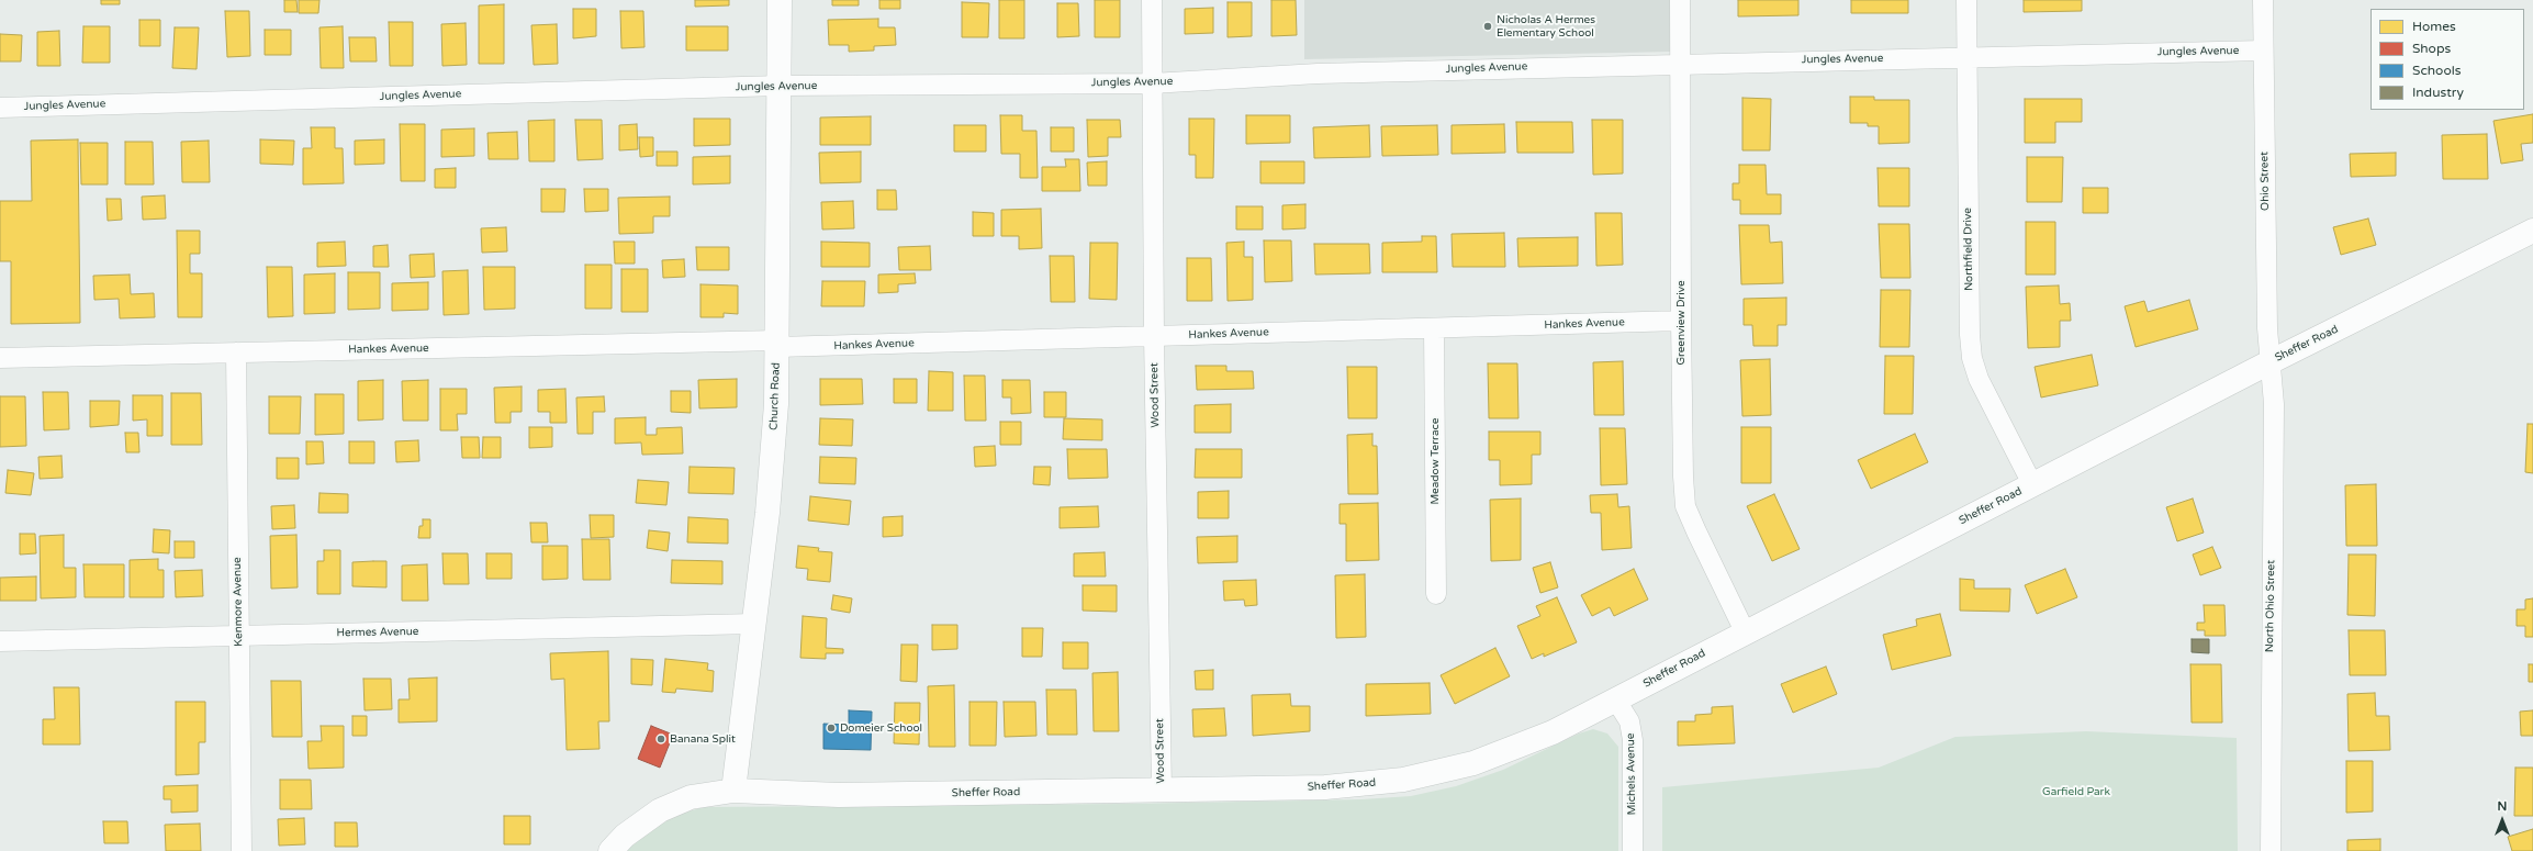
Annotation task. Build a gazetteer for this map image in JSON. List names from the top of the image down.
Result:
{
  "streets": {
    "street": [
      "Jungles Avenue",
      "Ohio Street",
      "Northfield Drive",
      "Greenview Drive",
      "Hankes Avenue",
      "Sheffer Road",
      "Wood Street",
      "Church Road",
      "Meadow Terrace",
      "Kenmore Avenue",
      "North Ohio Street",
      "Hermes Avenue",
      "Michels Avenue"
    ]
  },
  "crossings": [
    ["Jungles Avenue", "Ohio Street"],
    ["Jungles Avenue", "Northfield Drive"],
    ["Jungles Avenue", "Greenview Drive"],
    ["Jungles Avenue", "Wood Street"],
    ["Jungles Avenue", "Church Road"],
    ["Ohio Street", "Sheffer Road"],
    ["Ohio Street", "North Ohio Street"],
    ["Northfield Drive", "Sheffer Road"],
    ["Greenview Drive", "Hankes Avenue"],
    ["Greenview Drive", "Sheffer Road"],
    ["Hankes Avenue", "Wood Street"],
    ["Hankes Avenue", "Church Road"],
    ["Hankes Avenue", "Meadow Terrace"],
    ["Hankes Avenue", "Kenmore Avenue"],
    ["Sheffer Road", "Wood Street"],
    ["Sheffer Road", "Church Road"],
    ["Sheffer Road", "North Ohio Street"],
    ["Sheffer Road", "Michels Avenue"],
    ["Church Road", "Hermes Avenue"],
    ["Kenmore Avenue", "Hermes Avenue"]
  ],
  "parks": ["Garfield Park"],
  "places": ["Nicholas A Hermes Elementary School", "Domeier School", "Banana Split"],
  "legend": [
    "Homes",
    "Shops",
    "Schools",
    "Industry"
  ],
  "north": "top"
}
